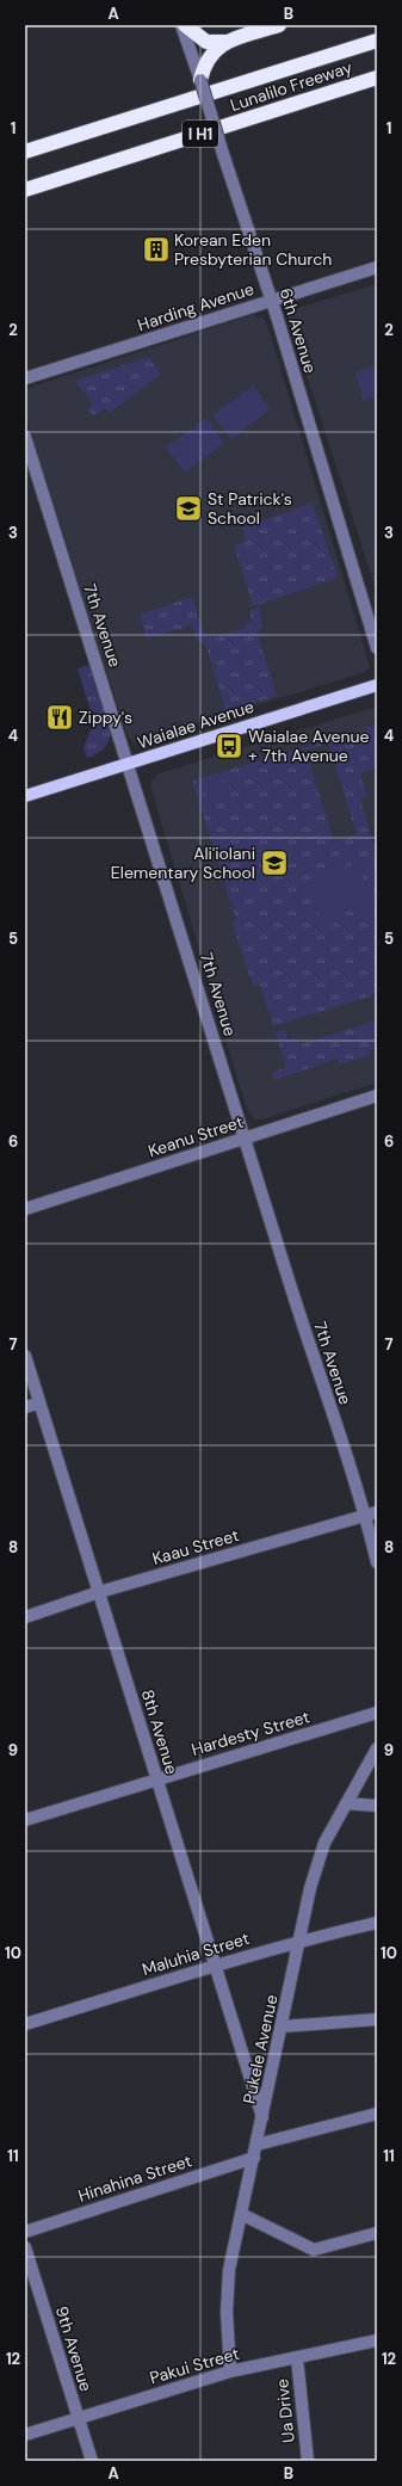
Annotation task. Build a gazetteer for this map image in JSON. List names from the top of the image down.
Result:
{
  "streets": {
    "highway": ["Lunalilo Freeway", "I H1"],
    "main road": ["Waialae Avenue"],
    "street": [
      "Harding Avenue",
      "6th Avenue",
      "7th Avenue",
      "Keanu Street",
      "Kaau Street",
      "8th Avenue",
      "Hardesty Street",
      "Maluhia Street",
      "Pukele Avenue",
      "Hinahina Street",
      "9th Avenue",
      "Pakui Street",
      "Ua Drive"
    ]
  },
  "crossings": [
    ["Harding Avenue", "6th Avenue"],
    ["7th Avenue", "Waialae Avenue"],
    ["7th Avenue", "Keanu Street"],
    ["7th Avenue", "Kaau Street"],
    ["Kaau Street", "8th Avenue"],
    ["8th Avenue", "Hardesty Street"],
    ["8th Avenue", "Maluhia Street"],
    ["8th Avenue", "Pukele Avenue"],
    ["Maluhia Street", "Pukele Avenue"],
    ["Pukele Avenue", "Hinahina Street"],
    ["Pukele Avenue", "Pakui Street"],
    ["9th Avenue", "Pakui Street"],
    ["Pakui Street", "Ua Drive"]
  ],
  "places": {
    "building": ["Korean Eden Presbyterian Church"],
    "school or university": ["St Patrick's School", "Ali'iolani Elementary School"],
    "restaurant": ["Zippy's"],
    "bus stop": ["Waialae Avenue + 7th Avenue"]
  },
  "grid": {
    "columns": ["A", "B"],
    "rows": [
      "1",
      "2",
      "3",
      "4",
      "5",
      "6",
      "7",
      "8",
      "9",
      "10",
      "11",
      "12"
    ]
  }
}
